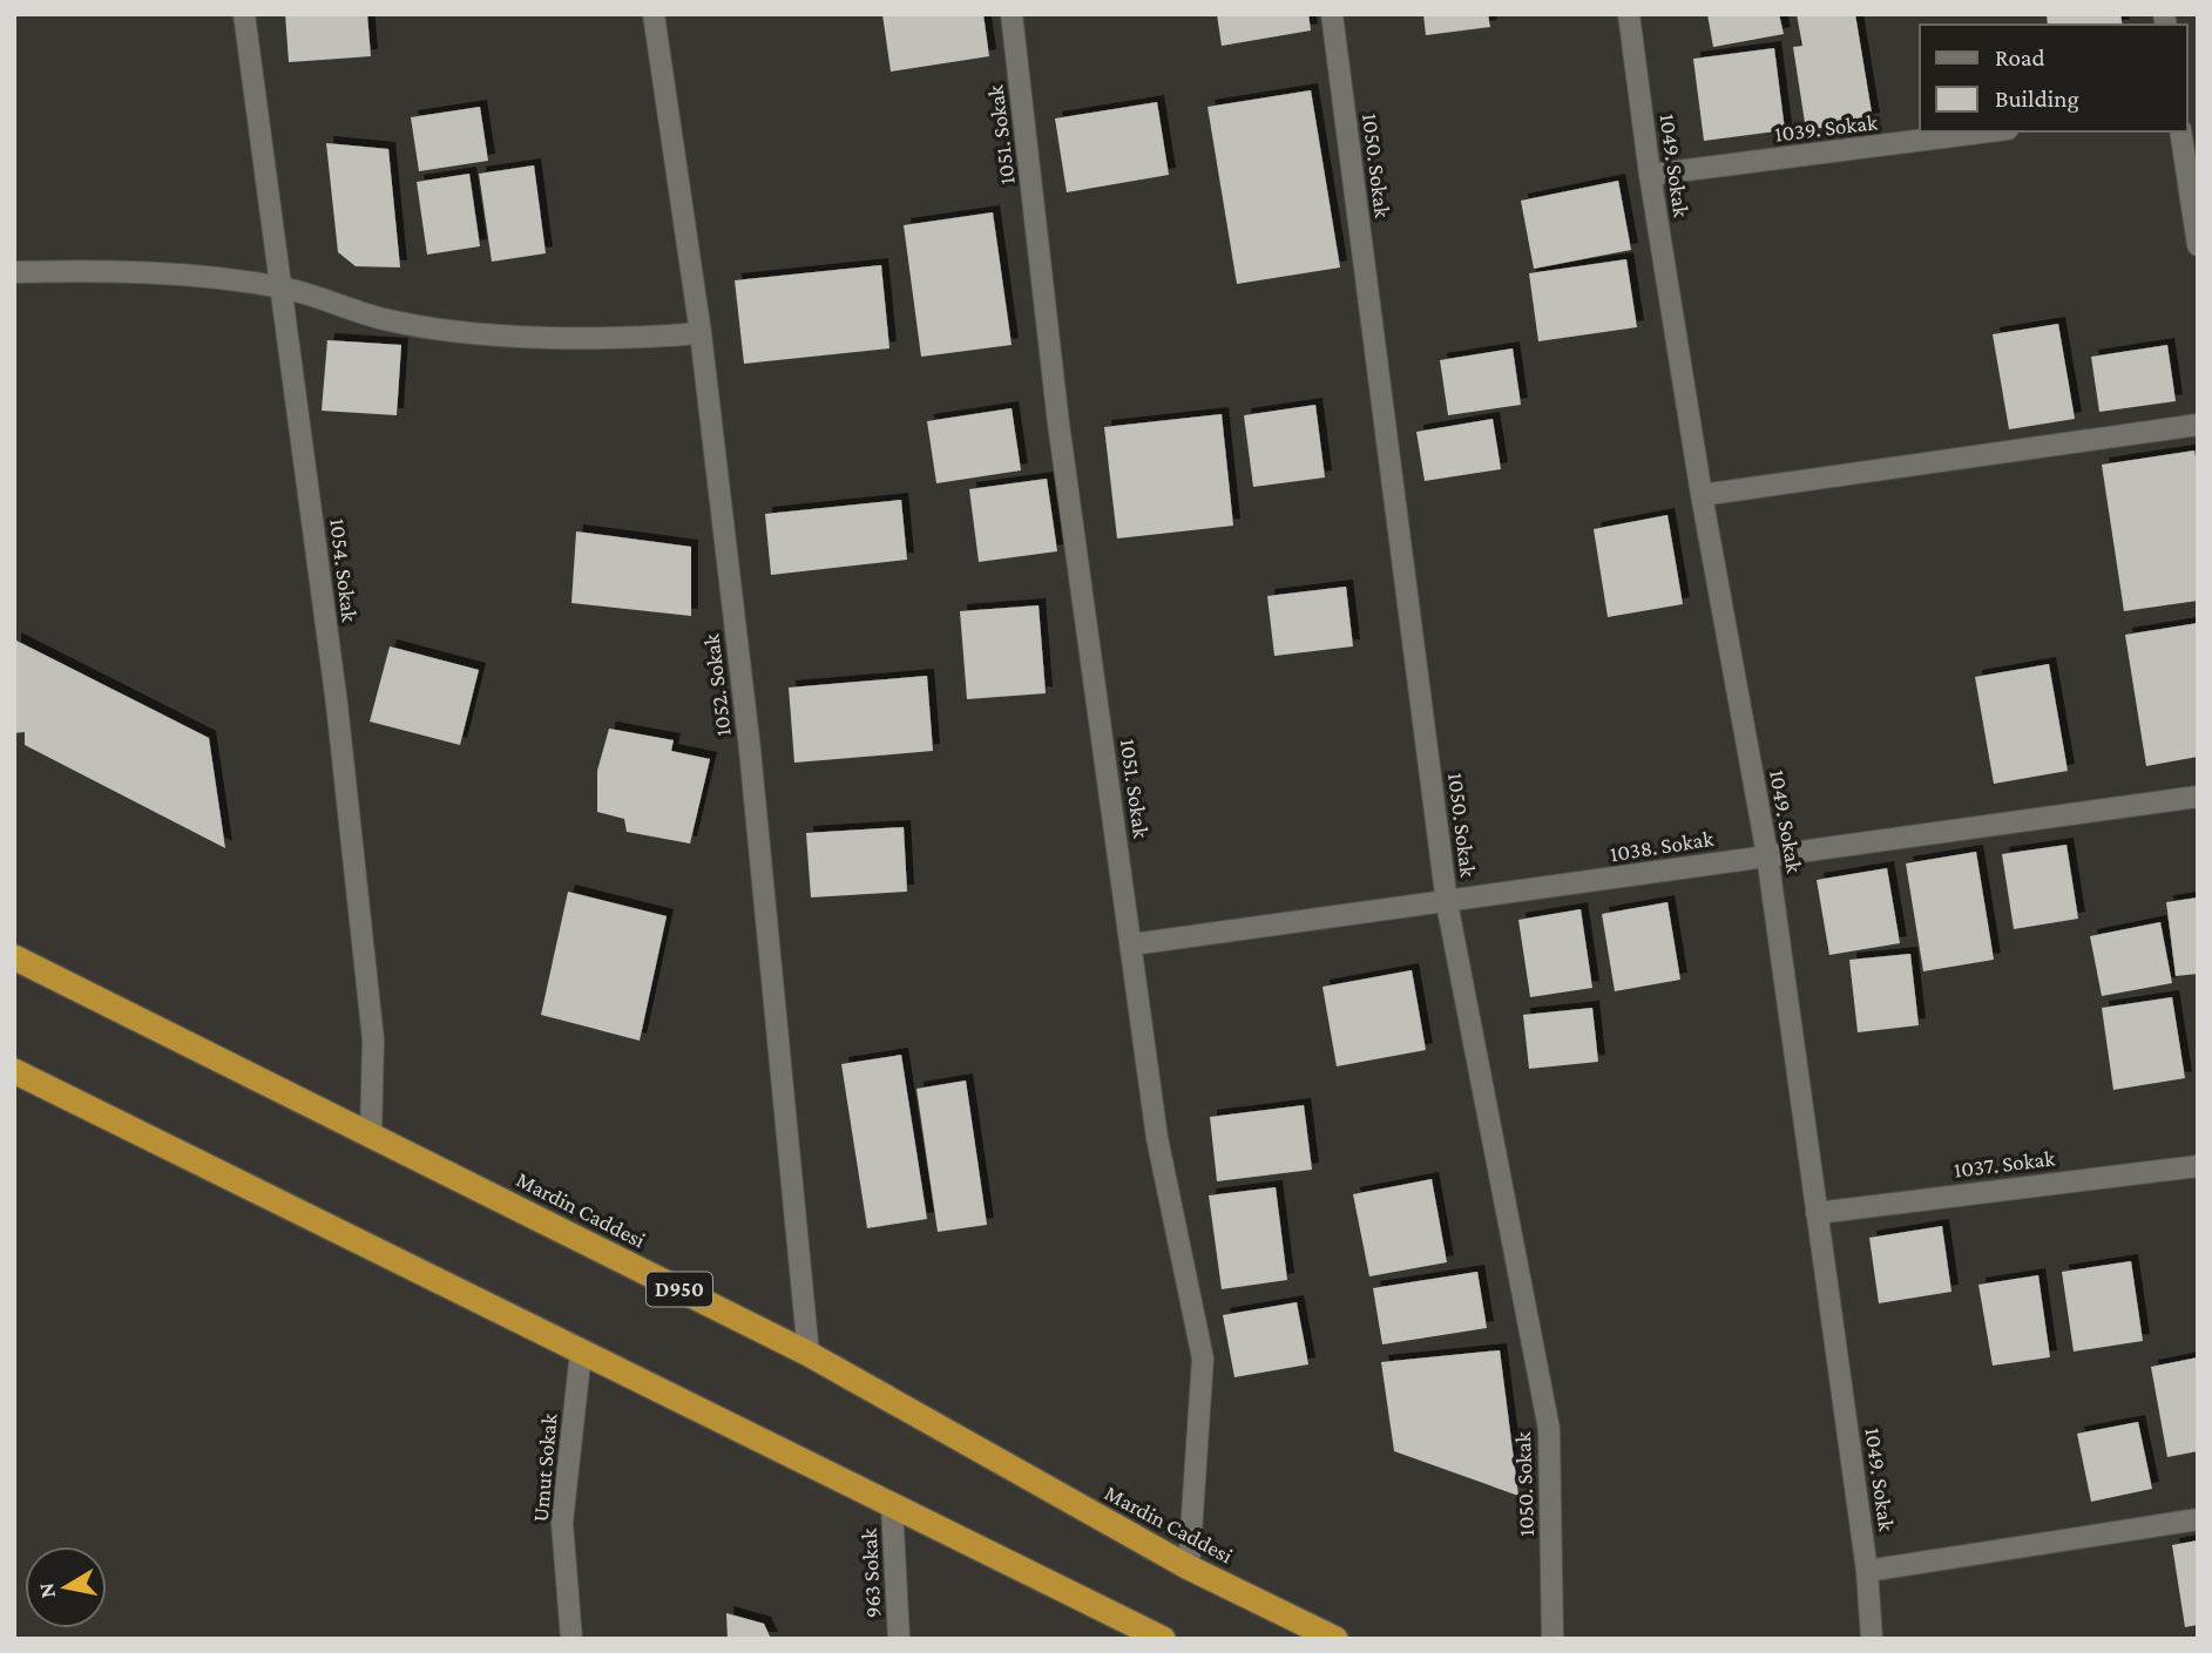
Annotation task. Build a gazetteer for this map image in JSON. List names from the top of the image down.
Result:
{
  "streets": {
    "highway": ["Mardin Caddesi", "D950"],
    "street": [
      "1039. Sokak",
      "1051. Sokak",
      "1050. Sokak",
      "1049. Sokak",
      "1054. Sokak",
      "1052. Sokak",
      "1038. Sokak",
      "1037. Sokak",
      "Umut Sokak",
      "963 Sokak"
    ]
  },
  "crossings": [
    ["1039. Sokak", "1049. Sokak"],
    ["1051. Sokak", "1038. Sokak"],
    ["1051. Sokak", "Mardin Caddesi"],
    ["1050. Sokak", "1038. Sokak"],
    ["1049. Sokak", "1038. Sokak"],
    ["1049. Sokak", "1037. Sokak"],
    ["1054. Sokak", "Mardin Caddesi"],
    ["1052. Sokak", "Mardin Caddesi"]
  ],
  "legend": ["Road", "Building"],
  "north": "left"
}
